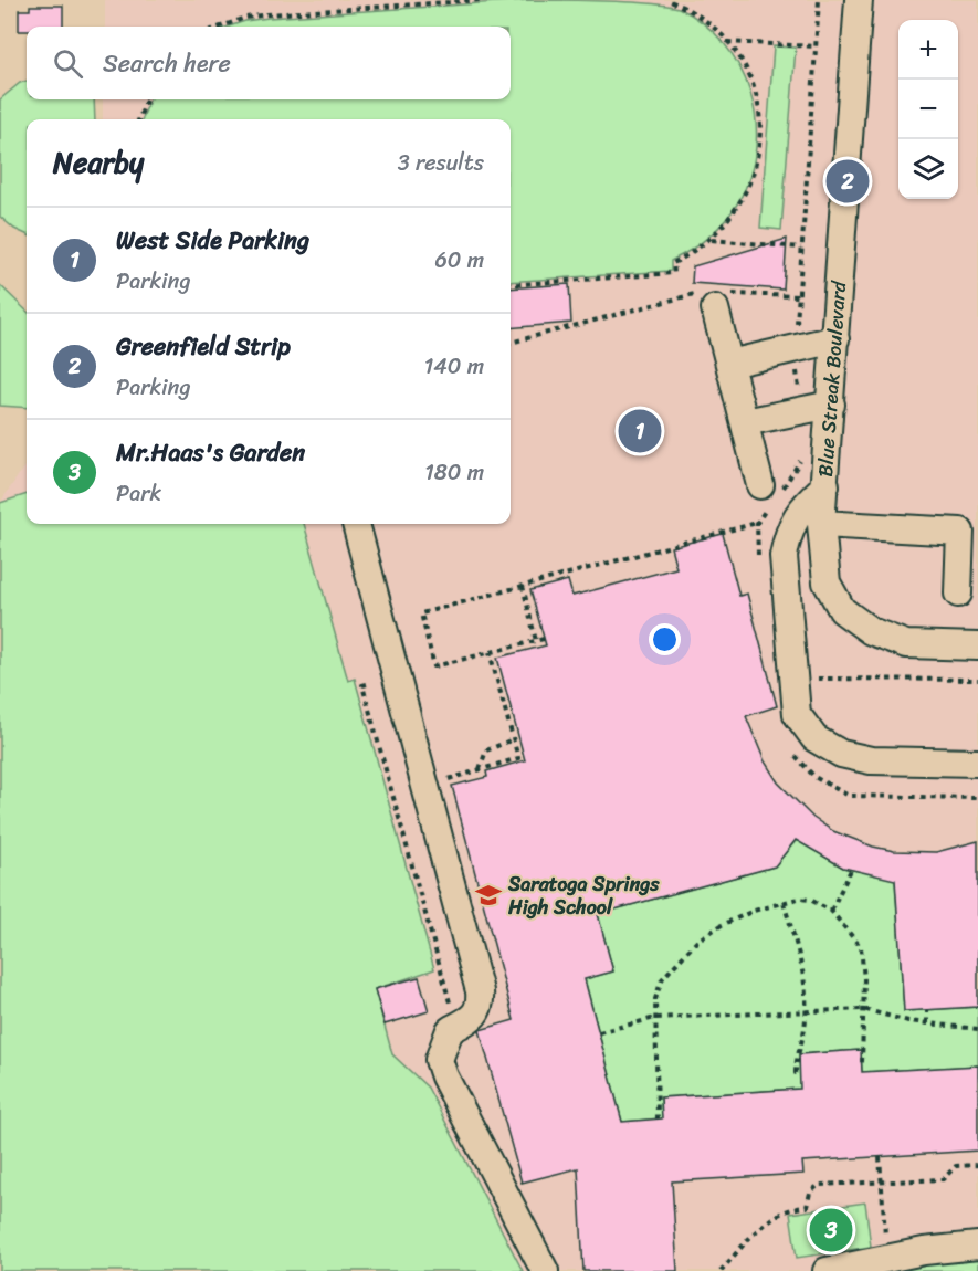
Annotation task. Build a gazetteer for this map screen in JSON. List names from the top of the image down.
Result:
{
  "streets": {
    "street": ["Blue Streak Boulevard"]
  },
  "places": {
    "school or university": ["Saratoga Springs High School"]
  },
  "page": {
    "map_buttons": ["+", "−"],
    "search": "Search here",
    "heading": ["Nearby", "3 results"],
    "pins": ["2", "1", "3"],
    "list": [
      {
        "mark": "1",
        "name": "West Side Parking",
        "note": "Parking",
        "value": "60 m"
      },
      {
        "mark": "2",
        "name": "Greenfield Strip",
        "note": "Parking",
        "value": "140 m"
      },
      {
        "mark": "3",
        "name": "Mr.Haas's Garden",
        "note": "Park",
        "value": "180 m"
      }
    ]
  }
}
